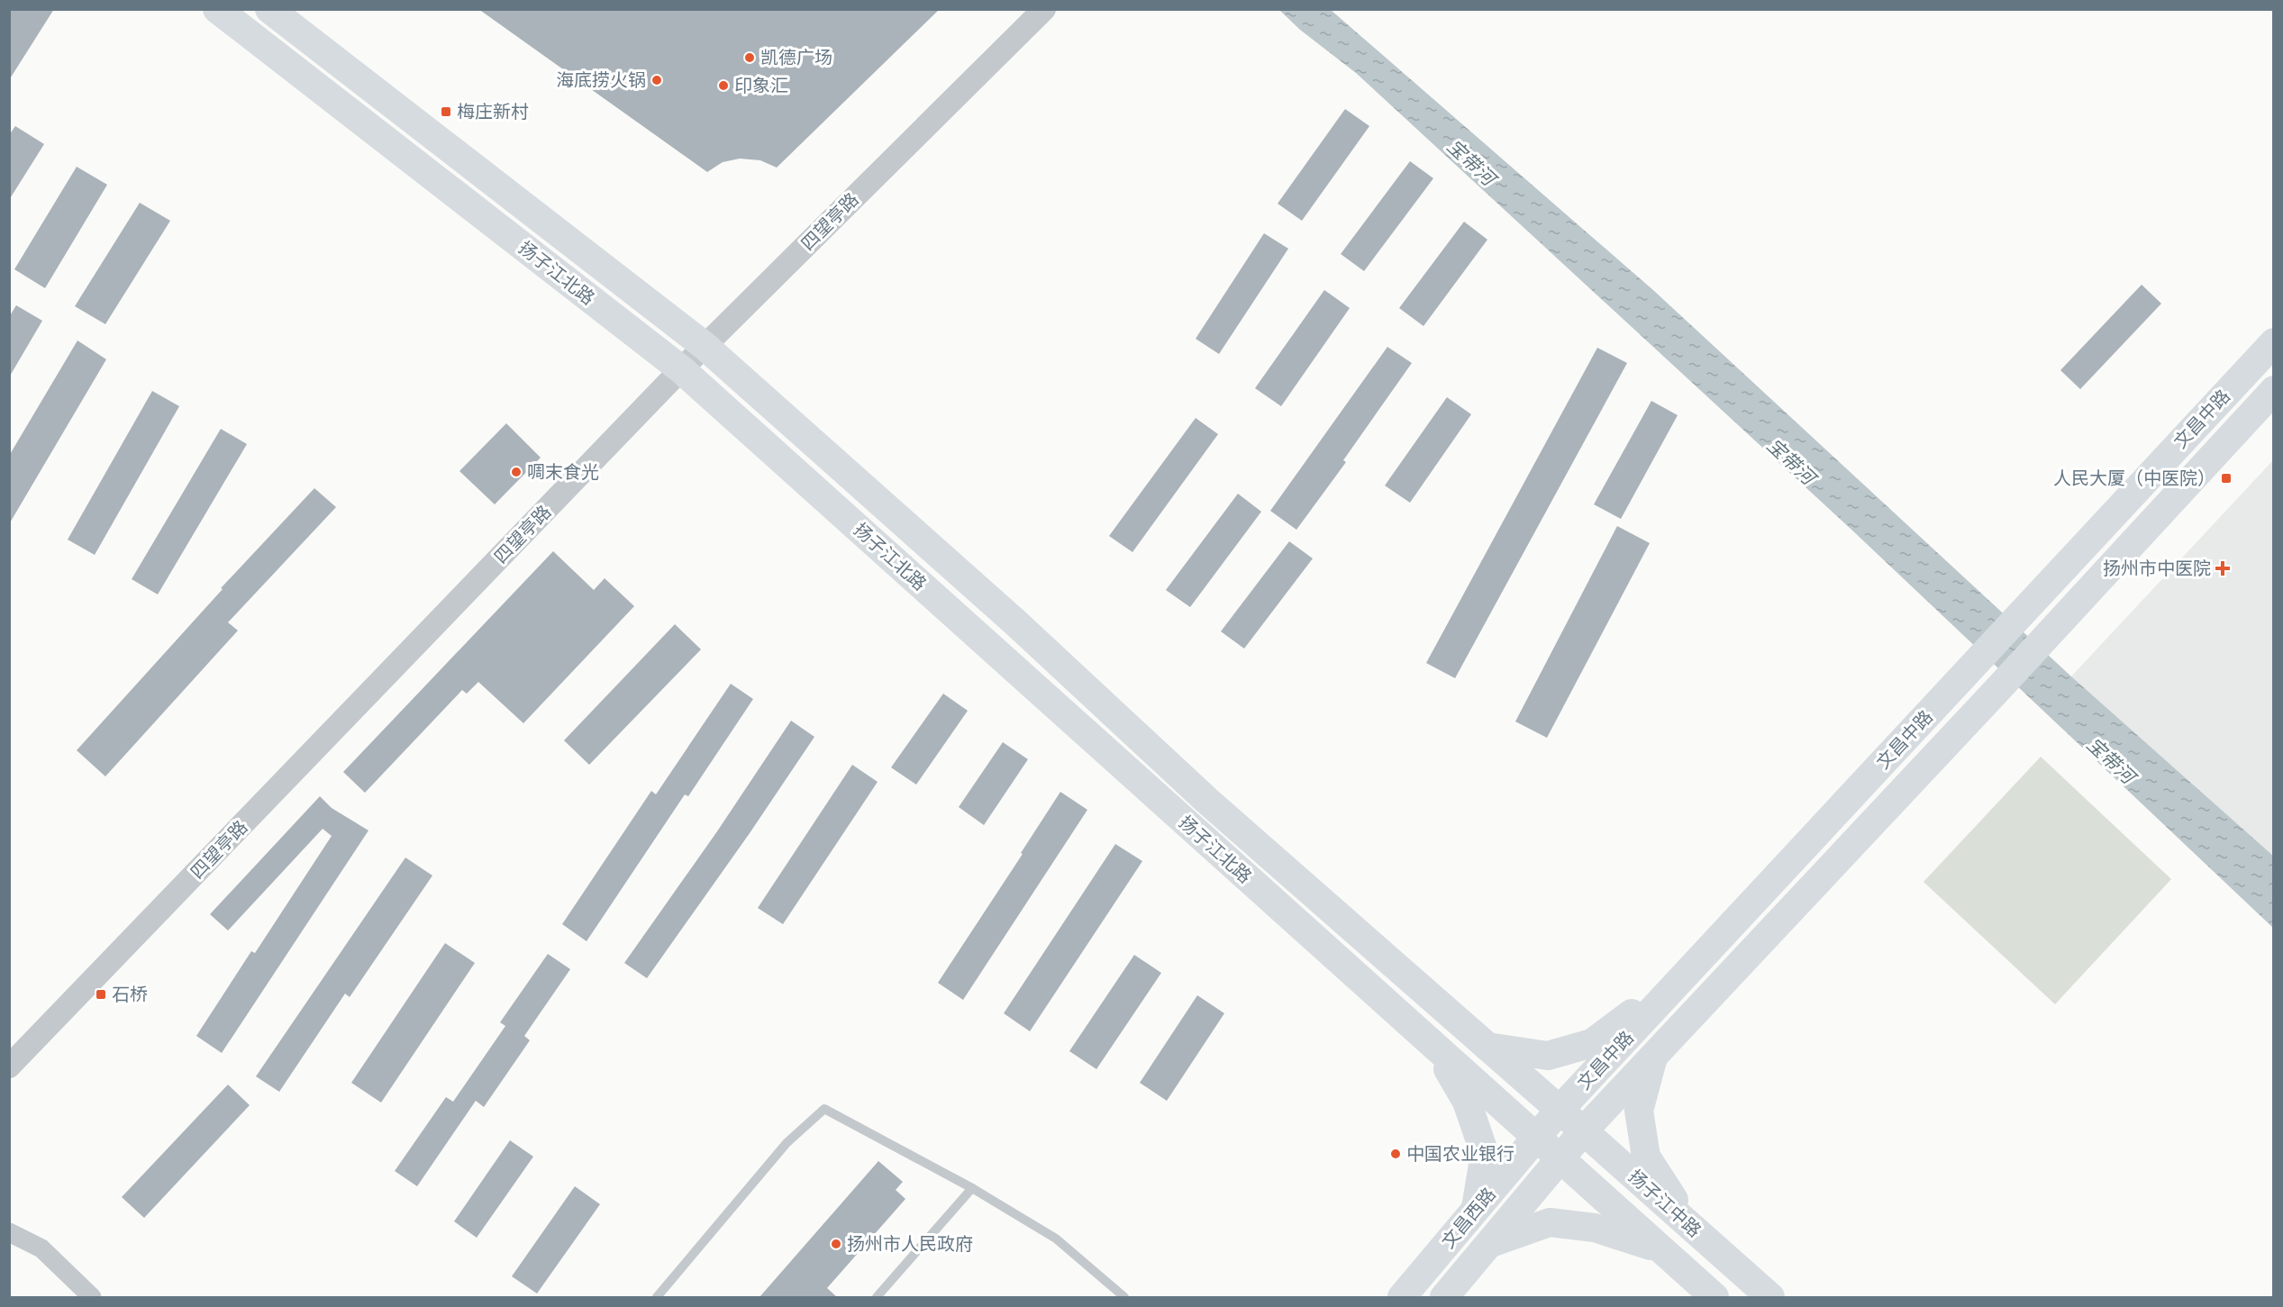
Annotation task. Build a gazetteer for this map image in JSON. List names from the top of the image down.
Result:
{
  "streets": {
    "main road": [
      "扬子江北路",
      "文昌中路",
      "扬子江中路",
      "文昌西路"
    ],
    "street": ["四望亭路"]
  },
  "crossings": [
    ["四望亭路", "扬子江北路"],
    ["扬子江北路", "文昌中路"],
    ["扬子江北路", "扬子江中路"],
    ["扬子江北路", "文昌西路"],
    ["文昌中路", "扬子江中路"],
    ["文昌中路", "文昌西路"],
    ["扬子江中路", "文昌西路"]
  ],
  "water": ["宝带河"],
  "places": {
    "other": [
      "凯德广场",
      "海底捞火锅",
      "印象汇",
      "啁末食光",
      "中国农业银行",
      "扬州市人民政府"
    ],
    "transit": ["梅庄新村", "人民大厦（中医院）", "石桥"],
    "health": ["扬州市中医院"]
  }
}
